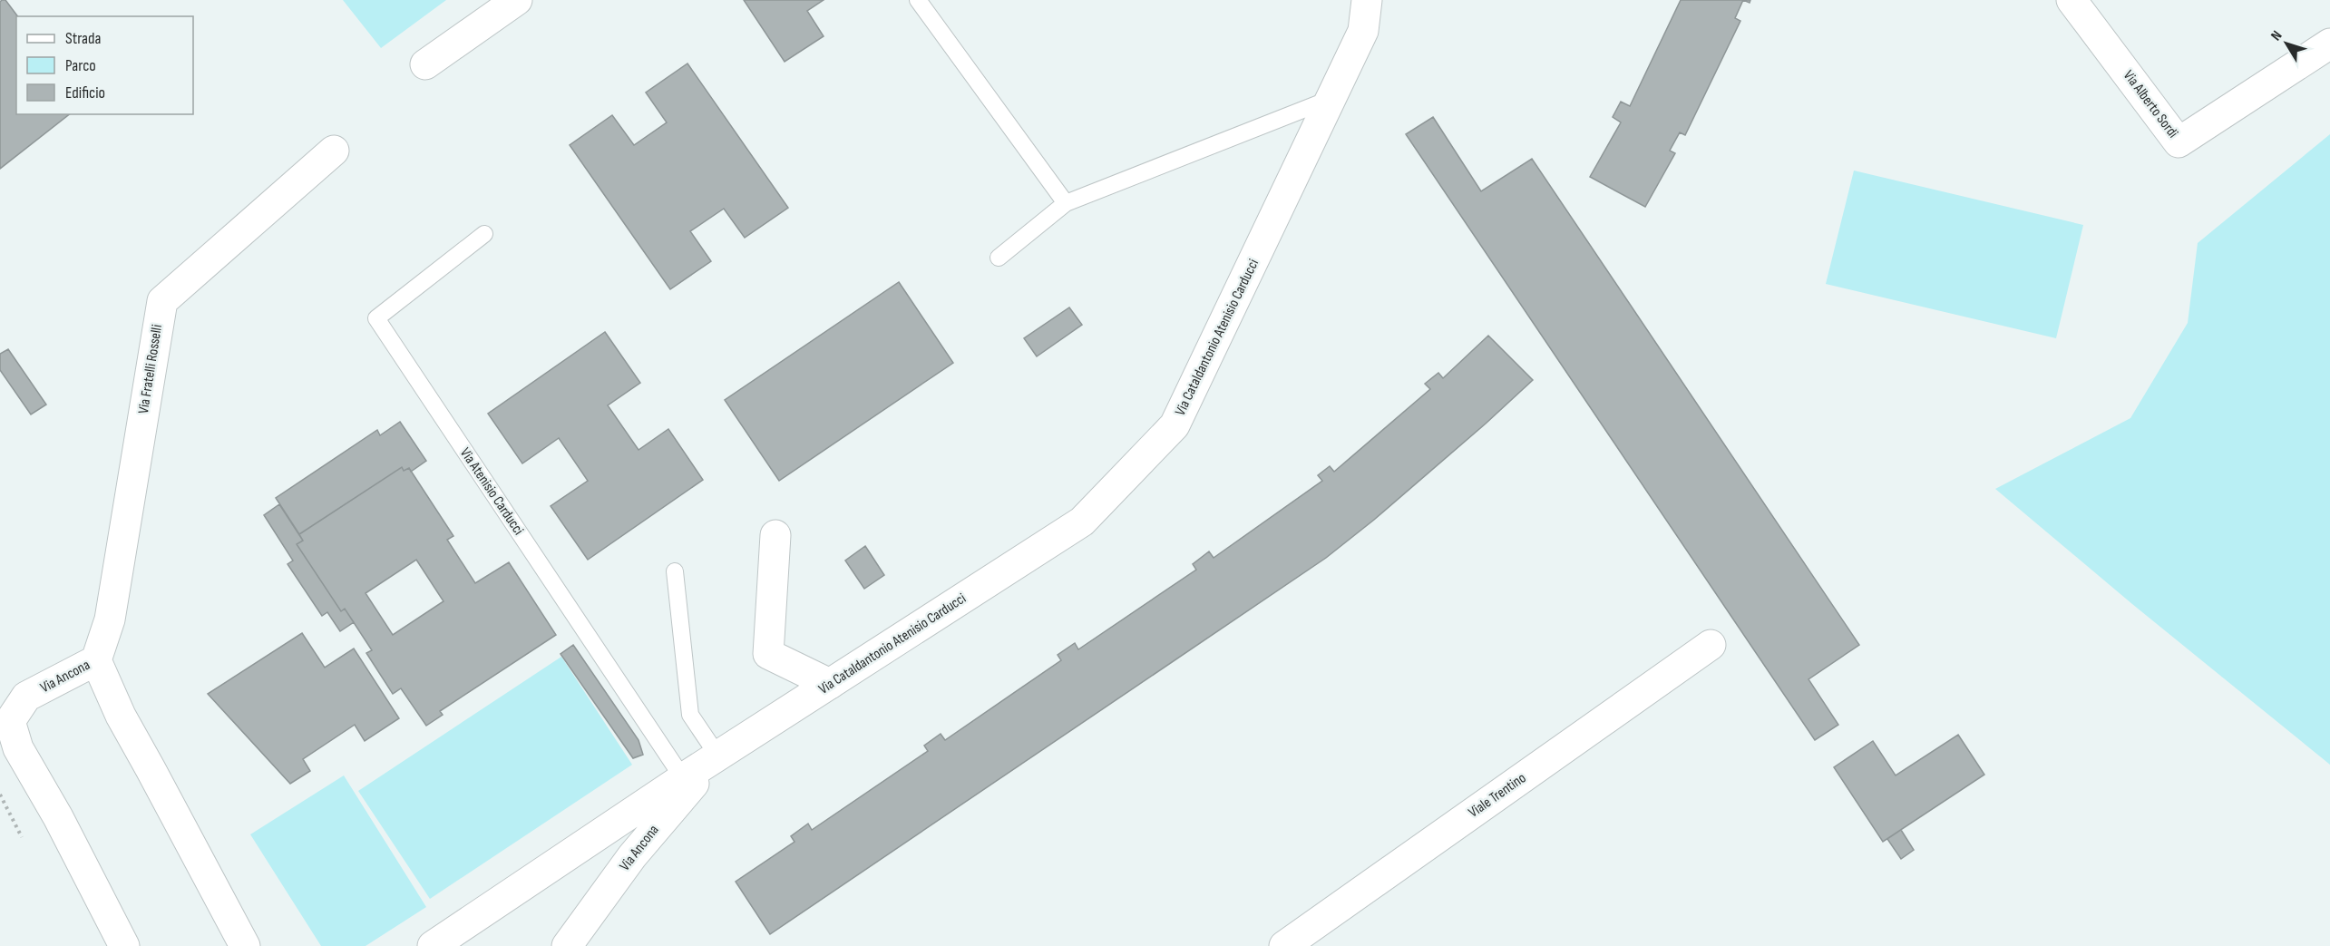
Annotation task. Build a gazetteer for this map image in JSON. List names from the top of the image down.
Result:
{
  "streets": {
    "street": [
      "Via Alberto Sordi",
      "Via Cataldantonio Atenisio Carducci",
      "Via Fratelli Rosselli",
      "Via Ancona",
      "Viale Trentino"
    ],
    "lane": ["Via Atenisio Carducci"]
  },
  "crossings": [
    ["Via Cataldantonio Atenisio Carducci", "Via Ancona"],
    ["Via Fratelli Rosselli", "Via Ancona"]
  ],
  "legend": ["Strada", "Parco", "Edificio"],
  "north": "top left"
}
